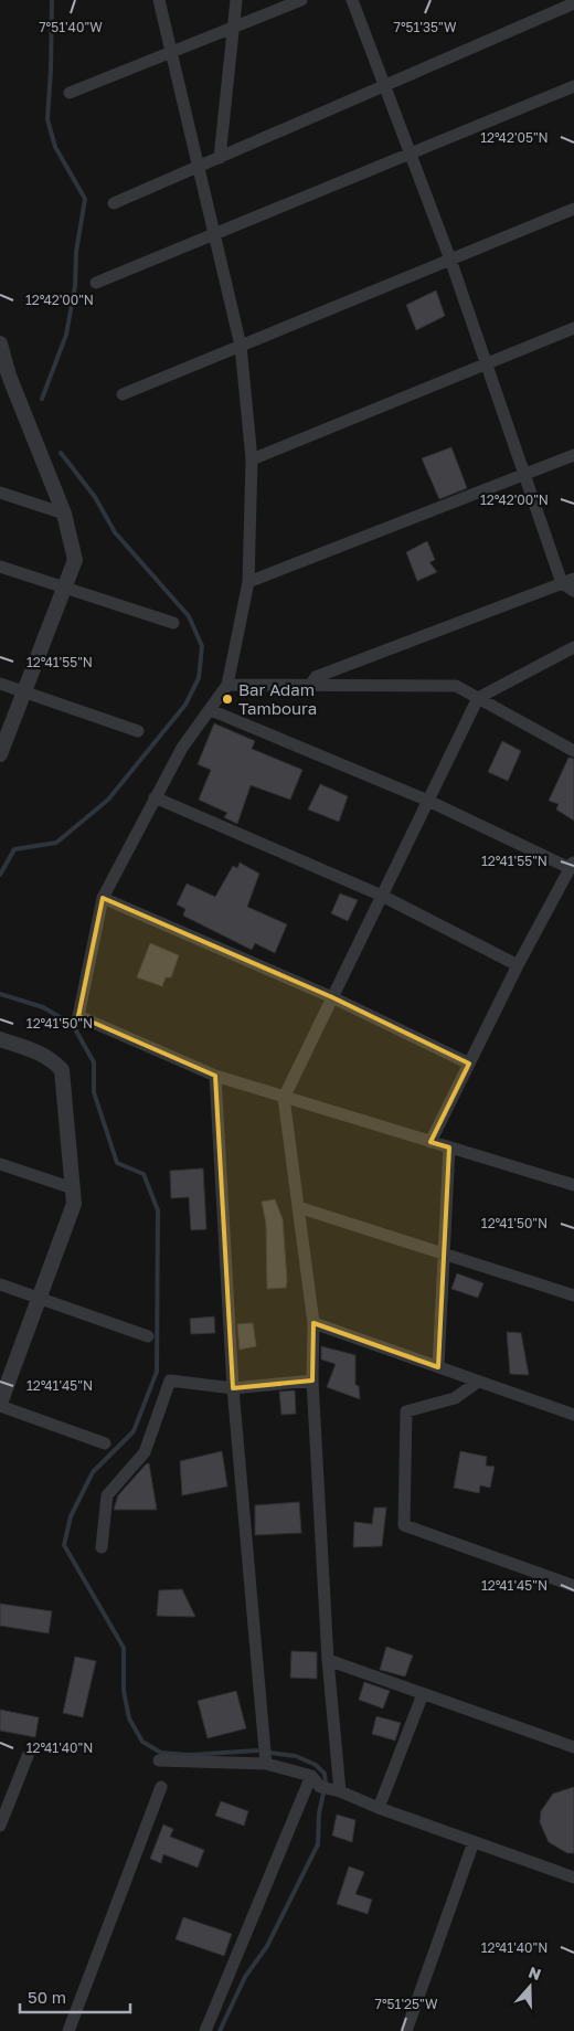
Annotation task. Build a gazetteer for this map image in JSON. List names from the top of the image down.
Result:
{
  "places": ["Bar Adam Tamboura"],
  "scale_bar": "50 m",
  "north": "top",
  "coordinates": [
    "7°51'40\"W",
    "7°51'35\"W",
    "12°42'05\"N",
    "12°42'00\"N",
    "12°41'55\"N",
    "12°41'50\"N",
    "12°41'45\"N",
    "12°41'40\"N",
    "7°51'25\"W"
  ]
}
